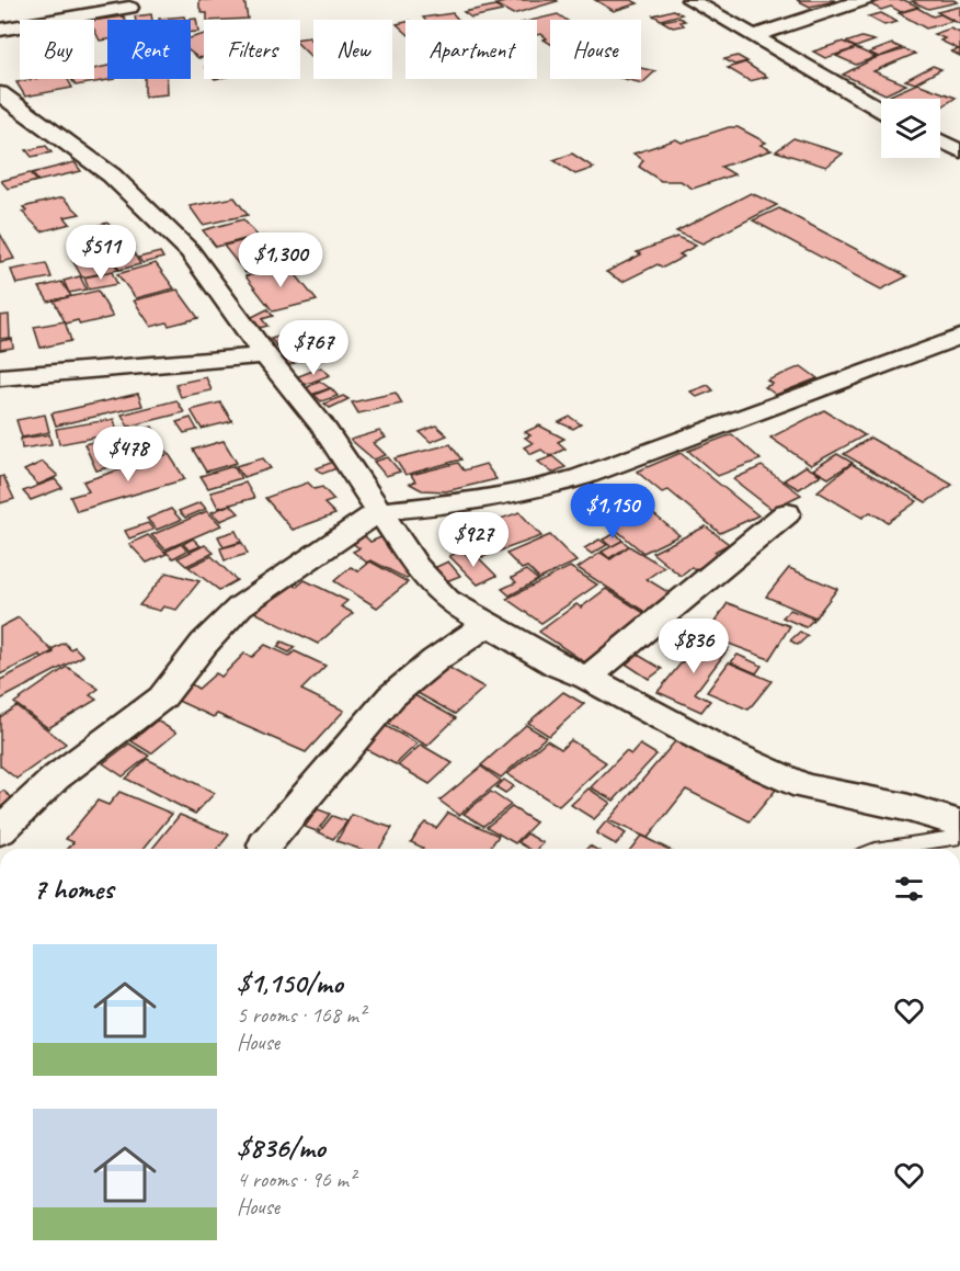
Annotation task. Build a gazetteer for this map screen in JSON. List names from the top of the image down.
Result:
{
  "page": {
    "chip": [
      "Buy",
      "Rent",
      "Filters",
      "New",
      "Apartment",
      "House"
    ],
    "price": [
      "$511",
      "$1,300",
      "$767",
      "$478",
      "$1,150",
      "$927",
      "$836"
    ],
    "heading": "7 homes",
    "list": [
      {
        "name": "$1,150/mo",
        "note": "5 rooms · 168 m² · House"
      },
      {
        "name": "$836/mo",
        "note": "4 rooms · 96 m² · House"
      }
    ]
  }
}
